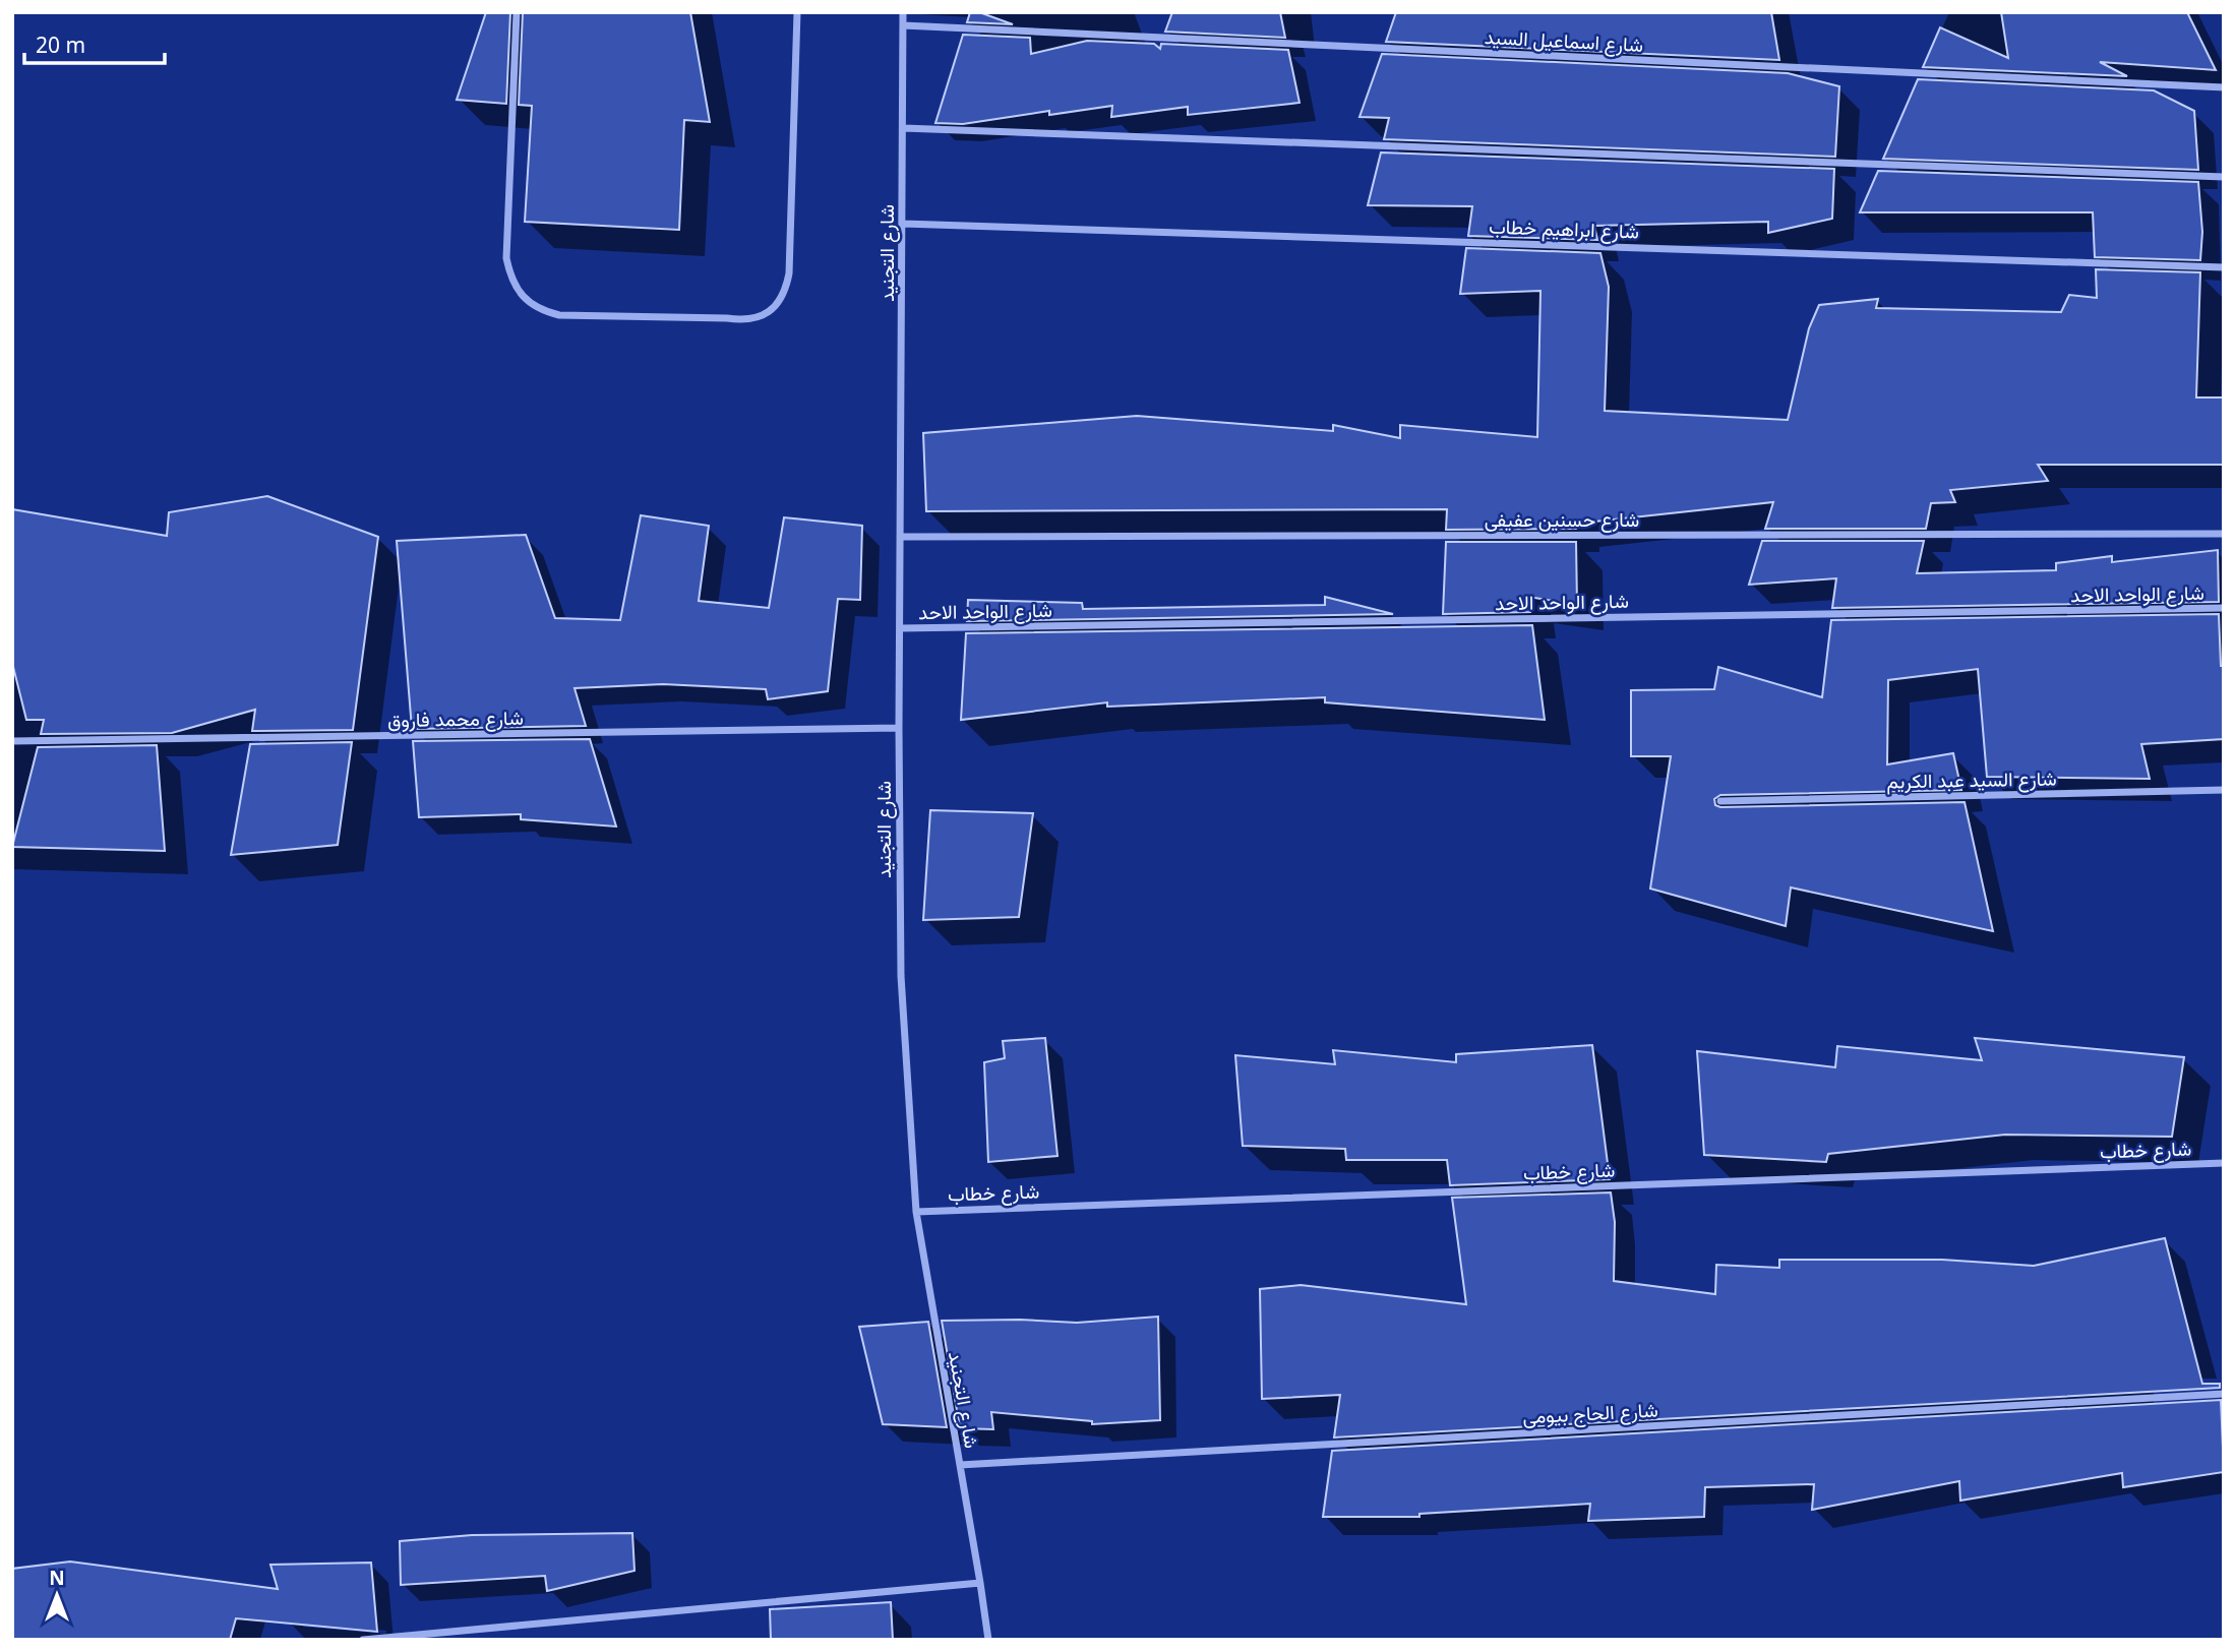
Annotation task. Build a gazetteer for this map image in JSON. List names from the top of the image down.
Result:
{
  "streets": {
    "street": [
      "شارع اسماعيل السيد",
      "شارع ابراهيم خطاب",
      "شارع التجنيد",
      "شارع حسنين عفيفى",
      "شارع الواحد الاحد",
      "شارع محمد فاروق",
      "شارع السيد عبد الكريم",
      "شارع خطاب",
      "شارع الحاج بيومى"
    ]
  },
  "crossings": [
    ["شارع اسماعيل السيد", "شارع التجنيد"],
    ["شارع ابراهيم خطاب", "شارع التجنيد"],
    ["شارع التجنيد", "شارع حسنين عفيفى"],
    ["شارع التجنيد", "شارع الواحد الاحد"],
    ["شارع التجنيد", "شارع محمد فاروق"],
    ["شارع التجنيد", "شارع خطاب"],
    ["شارع التجنيد", "شارع الحاج بيومى"]
  ],
  "scale_bar": "20 m",
  "north": "top"
}
